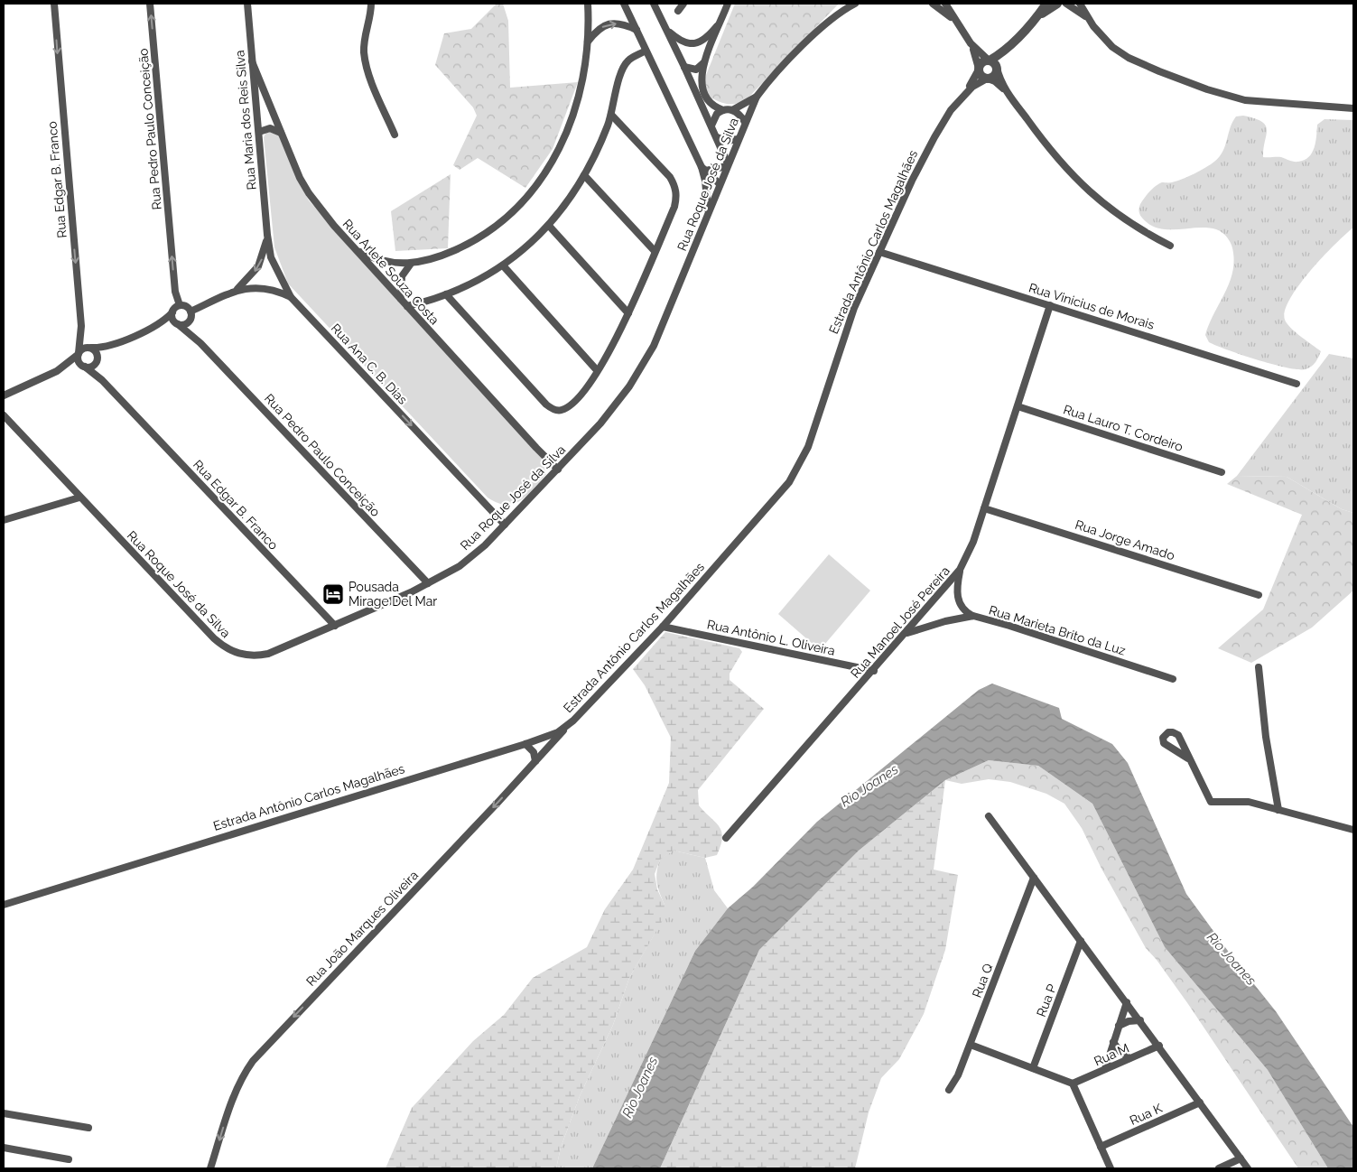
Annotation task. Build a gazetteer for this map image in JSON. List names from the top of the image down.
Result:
{
  "streets": {
    "street": [
      "Rua Maria dos Reis Silva",
      "Rua Pedro Paulo Conceição",
      "Rua Edgar B. Franco",
      "Rua Roque José da Silva",
      "Estrada Antônio Carlos Magalhães",
      "Rua Arlete Souza Costa",
      "Rua Vinicius de Morais",
      "Rua Ana C. B. Dias",
      "Rua Lauro T. Cordeiro",
      "Rua Jorge Amado",
      "Rua Manoel José Pereira",
      "Rua Marieta Brito da Luz",
      "Rua Antônio L. Oliveira",
      "Rua João Marques Oliveira",
      "Rua Q",
      "Rua P",
      "Rua M",
      "Rua K"
    ]
  },
  "crossings": [
    ["Rua Maria dos Reis Silva", "Rua Arlete Souza Costa"],
    ["Rua Maria dos Reis Silva", "Rua Ana C. B. Dias"],
    ["Rua Pedro Paulo Conceição", "Rua Roque José da Silva"],
    ["Rua Pedro Paulo Conceição", "Rua Ana C. B. Dias"],
    ["Rua Edgar B. Franco", "Rua Roque José da Silva"],
    ["Rua Roque José da Silva", "Rua Arlete Souza Costa"],
    ["Rua Roque José da Silva", "Rua Ana C. B. Dias"],
    ["Estrada Antônio Carlos Magalhães", "Rua Vinicius de Morais"],
    ["Estrada Antônio Carlos Magalhães", "Rua Antônio L. Oliveira"],
    ["Estrada Antônio Carlos Magalhães", "Rua João Marques Oliveira"],
    ["Rua Vinicius de Morais", "Rua Manoel José Pereira"],
    ["Rua Lauro T. Cordeiro", "Rua Manoel José Pereira"],
    ["Rua Jorge Amado", "Rua Manoel José Pereira"],
    ["Rua Manoel José Pereira", "Rua Marieta Brito da Luz"],
    ["Rua Manoel José Pereira", "Rua Antônio L. Oliveira"]
  ],
  "one_way": [
    "Rua Pedro Paulo Conceição",
    "Rua Edgar B. Franco",
    "Rua Ana C. B. Dias",
    "Rua João Marques Oliveira"
  ],
  "water": ["Rio Joanes"],
  "places": {
    "hotel": ["Pousada Mirage Del Mar"]
  }
}
